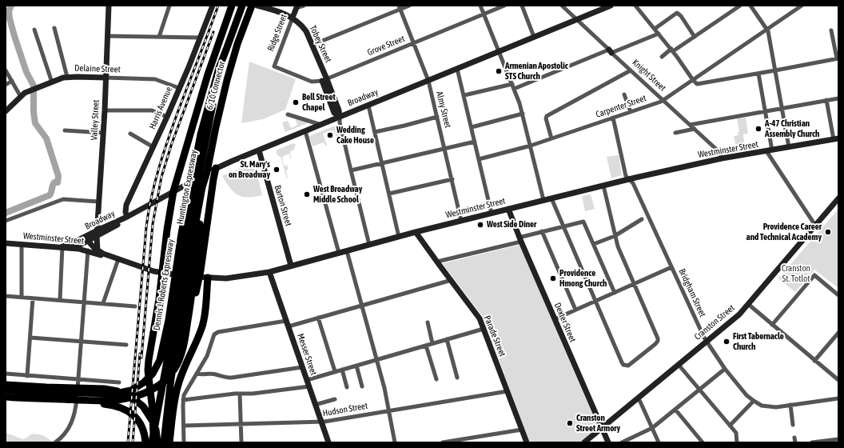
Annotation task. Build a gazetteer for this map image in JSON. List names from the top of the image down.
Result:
{
  "streets": {
    "highway": ["6/10 Connector", "Huntington Expressway", "Dennis J. Roberts Expressway"],
    "main road": [
      "Ridge Street",
      "Tobey Street",
      "Delaine Street",
      "Broadway",
      "Harris Avenue",
      "Valley Street",
      "Westminster Street",
      "Barton Street",
      "Dexter Street",
      "Cranston Street",
      "Parade Street",
      "Messer Street"
    ],
    "street": [
      "Grove Street",
      "Knight Street",
      "Carpenter Street",
      "Almy Street",
      "Bridgham Street",
      "Hudson Street"
    ]
  },
  "crossings": [
    ["Ridge Street", "Tobey Street"],
    ["Ridge Street", "Grove Street"],
    ["Tobey Street", "Grove Street"],
    ["Tobey Street", "Broadway"],
    ["Tobey Street", "Westminster Street"],
    ["Grove Street", "Almy Street"],
    ["Delaine Street", "Harris Avenue"],
    ["Delaine Street", "Valley Street"],
    ["Knight Street", "Broadway"],
    ["Knight Street", "Carpenter Street"],
    ["Knight Street", "Westminster Street"],
    ["6/10 Connector", "Broadway"],
    ["6/10 Connector", "Huntington Expressway"],
    ["6/10 Connector", "Dennis J. Roberts Expressway"],
    ["Broadway", "Harris Avenue"],
    ["Broadway", "Almy Street"],
    ["Broadway", "Valley Street"],
    ["Broadway", "Westminster Street"],
    ["Broadway", "Huntington Expressway"],
    ["Broadway", "Barton Street"],
    ["Broadway", "Dennis J. Roberts Expressway"],
    ["Carpenter Street", "Bridgham Street"],
    ["Almy Street", "Westminster Street"],
    ["Valley Street", "Westminster Street"],
    ["Westminster Street", "Barton Street"],
    ["Westminster Street", "Bridgham Street"],
    ["Westminster Street", "Dexter Street"],
    ["Westminster Street", "Parade Street"],
    ["Westminster Street", "Messer Street"],
    ["Huntington Expressway", "Dennis J. Roberts Expressway"],
    ["Bridgham Street", "Cranston Street"],
    ["Dexter Street", "Cranston Street"],
    ["Parade Street", "Hudson Street"],
    ["Messer Street", "Hudson Street"]
  ],
  "parks": ["Cranston St. Totlot"],
  "places": [
    "Armenian Apostolic STS Church",
    "Bell Street Chapel",
    "A-47 Christian Assembly Church",
    "Wedding Cake House",
    "St. Mary's on Broadway",
    "West Broadway Middle School",
    "West Side Diner",
    "Providence Career and Technical Academy",
    "Providence Hmong Church",
    "First Tabernacle Church",
    "Cranston Street Armory"
  ]
}
